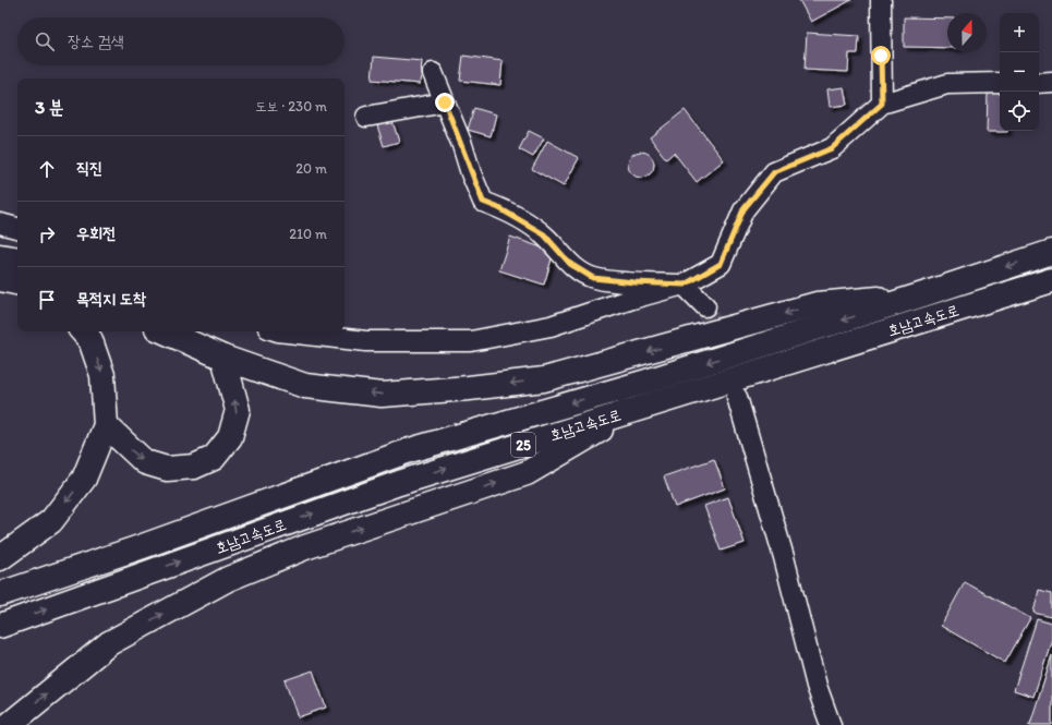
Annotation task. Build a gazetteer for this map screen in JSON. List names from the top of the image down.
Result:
{
  "streets": {
    "highway": ["호남고속도로", "25"]
  },
  "north": "top",
  "page": {
    "map_buttons": ["+", "−"],
    "search": "장소 검색",
    "heading": ["3 분", "도보 · 230 m"],
    "list": [
      ["직진", "20 m"],
      ["우회전", "210 m"],
      "목적지 도착"
    ]
  }
}
